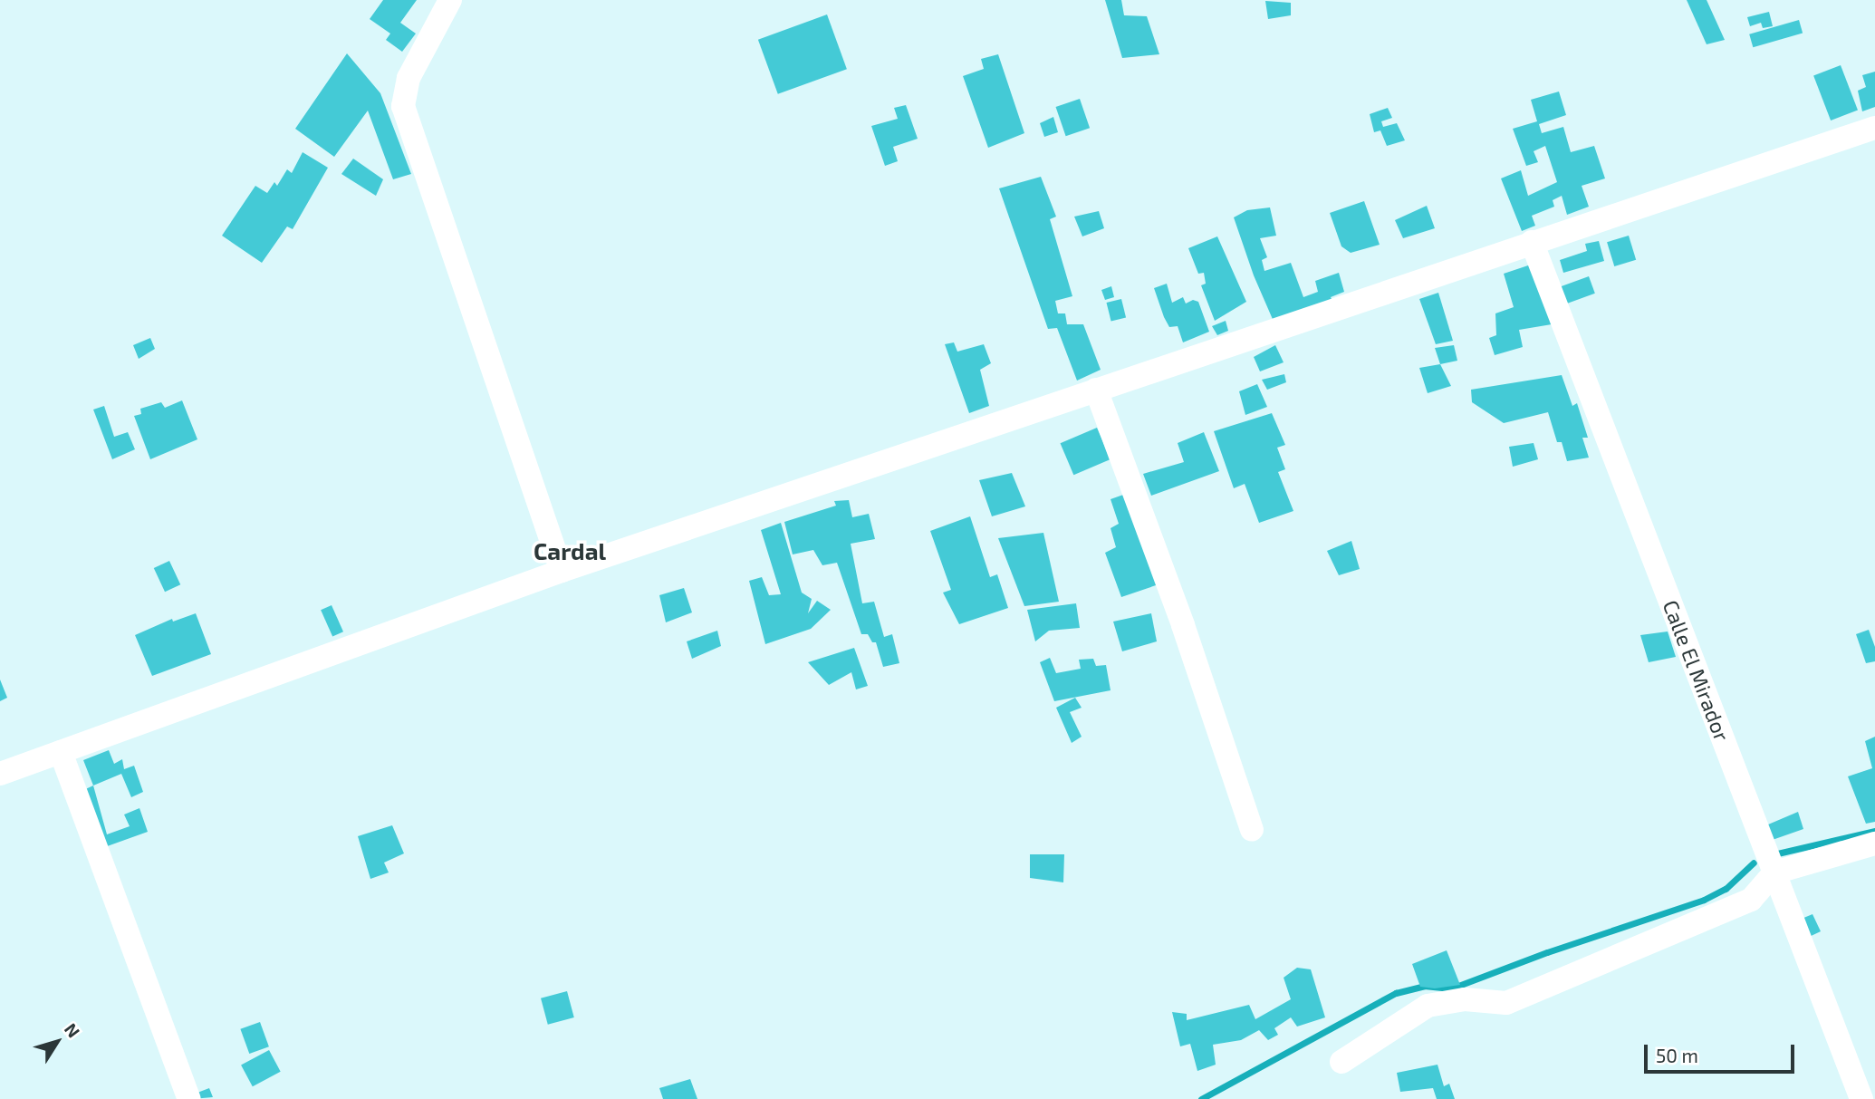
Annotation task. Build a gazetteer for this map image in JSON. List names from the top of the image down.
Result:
{
  "streets": {
    "street": ["Calle El Mirador"]
  },
  "districts": ["Cardal"],
  "scale_bar": "50 m",
  "north": "top right"
}
